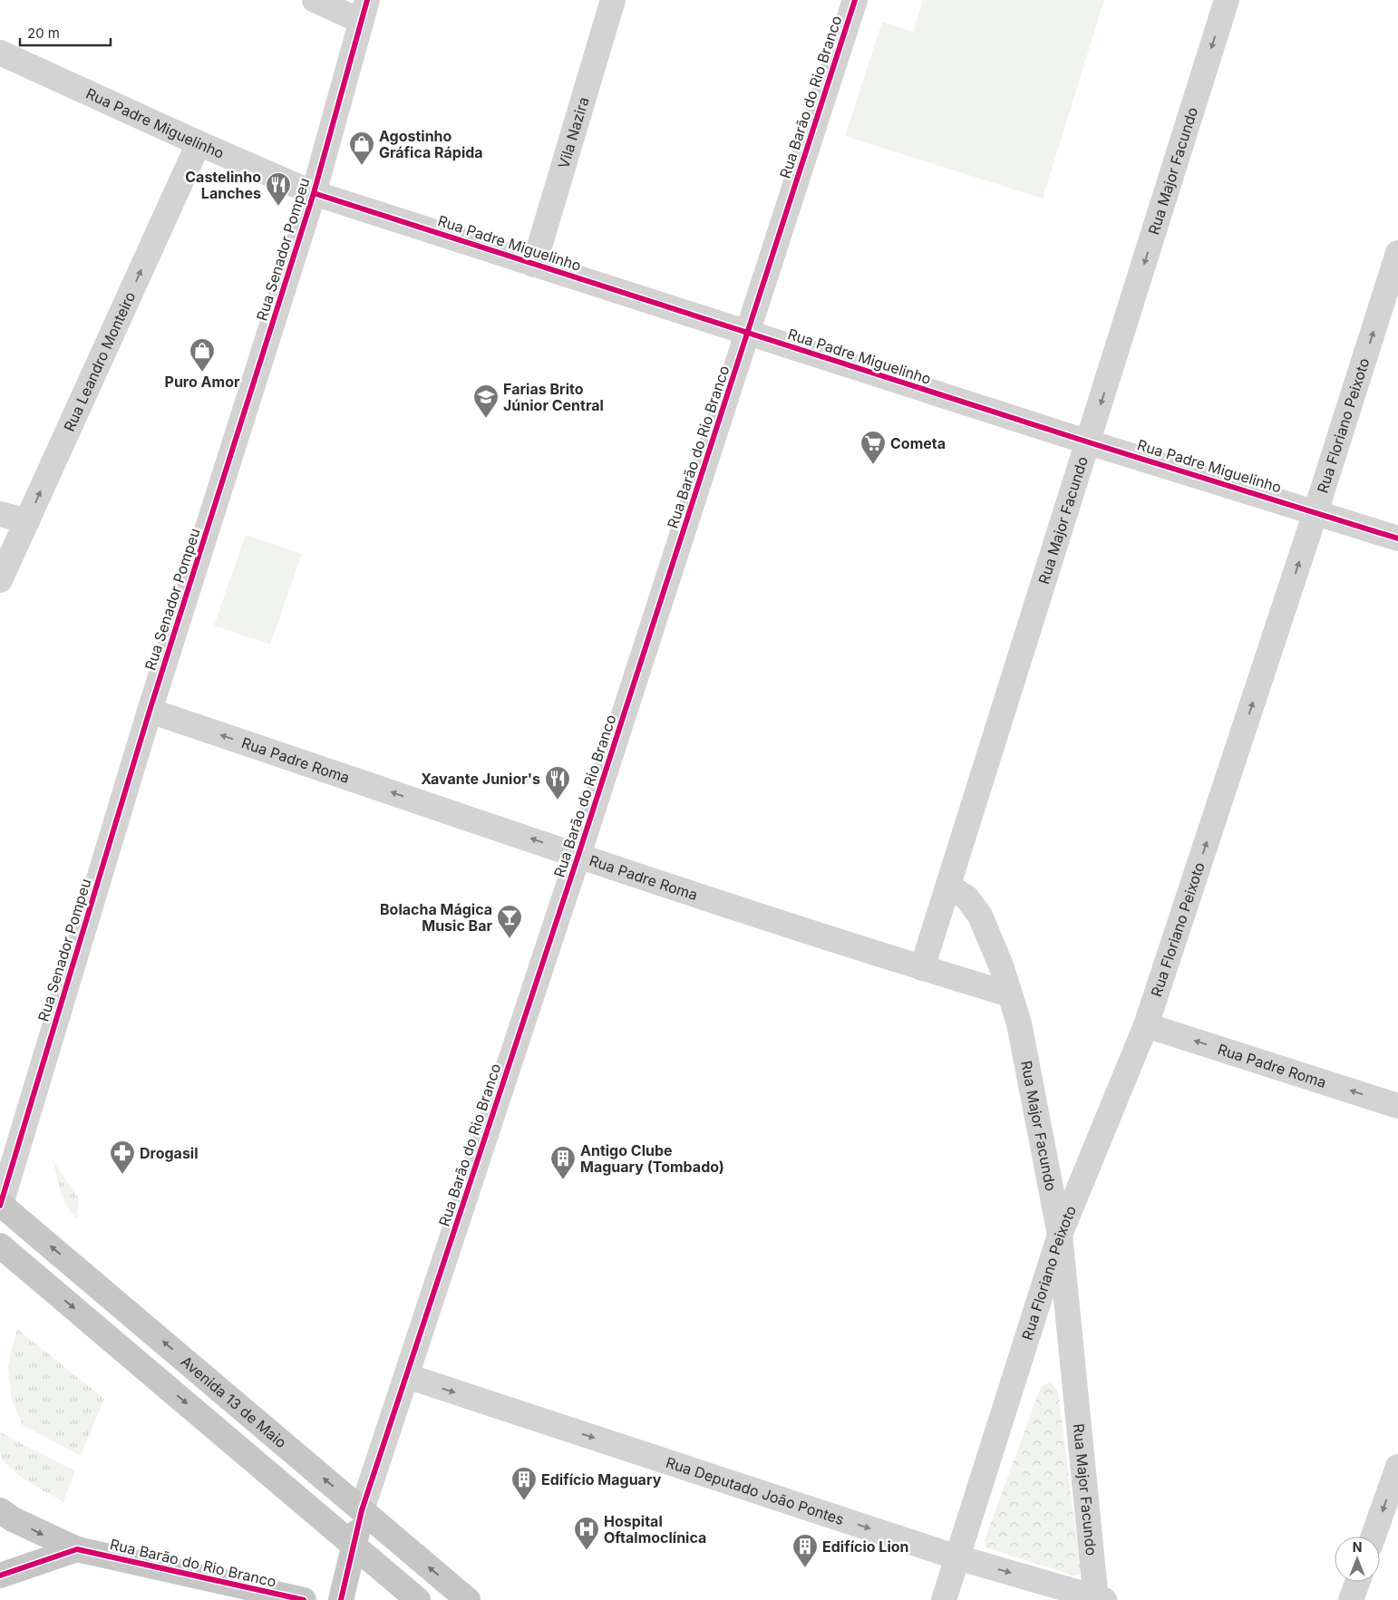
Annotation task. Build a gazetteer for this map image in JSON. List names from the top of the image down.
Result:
{
  "streets": {
    "main road": ["Rua Barão do Rio Branco", "Avenida 13 de Maio"],
    "street": [
      "Rua Padre Miguelinho",
      "Vila Nazira",
      "Rua Major Facundo",
      "Rua Senador Pompeu",
      "Rua Leandro Monteiro",
      "Rua Floriano Peixoto",
      "Rua Padre Roma",
      "Rua Deputado João Pontes"
    ]
  },
  "crossings": [
    ["Rua Barão do Rio Branco", "Rua Padre Miguelinho"],
    ["Rua Barão do Rio Branco", "Rua Padre Roma"],
    ["Rua Barão do Rio Branco", "Avenida 13 de Maio"],
    ["Rua Barão do Rio Branco", "Rua Deputado João Pontes"],
    ["Rua Padre Miguelinho", "Vila Nazira"],
    ["Rua Padre Miguelinho", "Rua Major Facundo"],
    ["Rua Padre Miguelinho", "Rua Senador Pompeu"],
    ["Rua Padre Miguelinho", "Rua Leandro Monteiro"],
    ["Rua Padre Miguelinho", "Rua Floriano Peixoto"],
    ["Rua Major Facundo", "Rua Floriano Peixoto"],
    ["Rua Major Facundo", "Rua Padre Roma"],
    ["Rua Major Facundo", "Rua Deputado João Pontes"],
    ["Rua Senador Pompeu", "Rua Padre Roma"],
    ["Rua Senador Pompeu", "Avenida 13 de Maio"],
    ["Rua Floriano Peixoto", "Rua Padre Roma"],
    ["Rua Floriano Peixoto", "Rua Deputado João Pontes"]
  ],
  "one_way": [
    "Rua Leandro Monteiro",
    "Rua Floriano Peixoto",
    "Rua Padre Roma",
    "Rua Deputado João Pontes"
  ],
  "places": {
    "shop": ["Agostinho Gráfica Rápida", "Puro Amor"],
    "restaurant": ["Castelinho Lanches", "Xavante Junior's"],
    "school or university": ["Farias Brito Júnior Central"],
    "supermarket": ["Cometa"],
    "bar": ["Bolacha Mágica Music Bar"],
    "pharmacy": ["Drogasil"],
    "building": ["Antigo Clube Maguary (Tombado)", "Edifício Maguary", "Edifício Lion"],
    "hospital": ["Hospital Oftalmoclínica"]
  },
  "scale_bar": "20 m",
  "north": "top"
}
